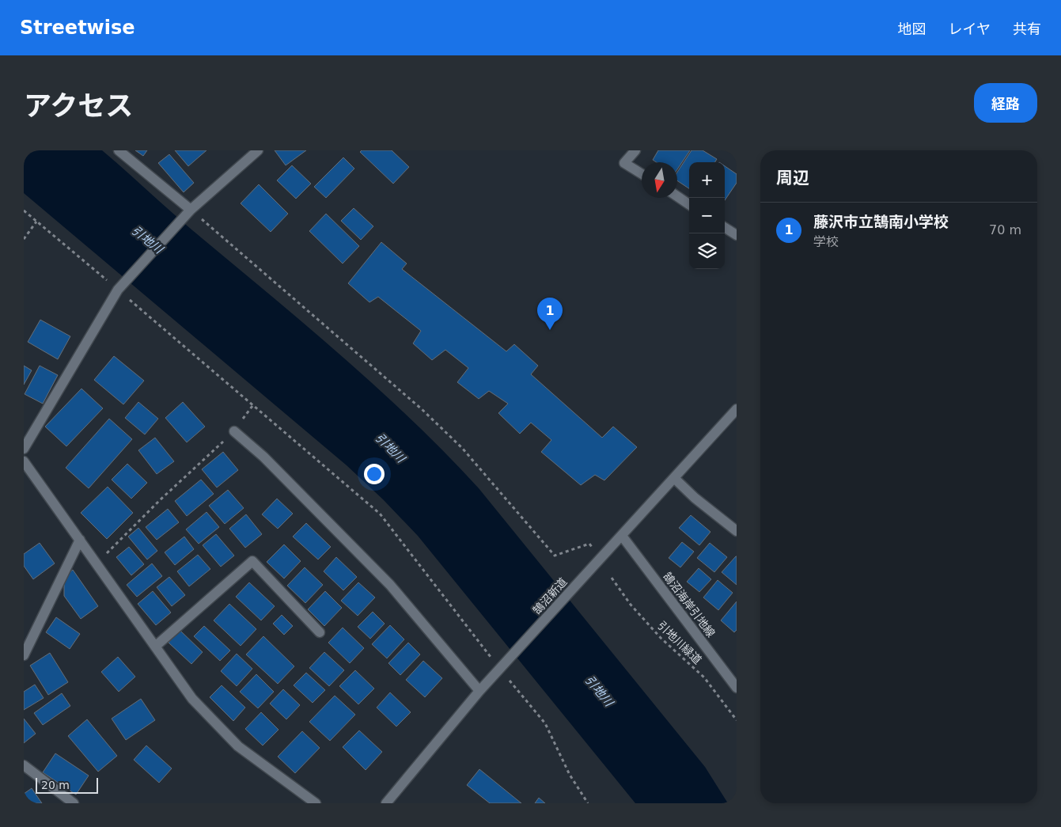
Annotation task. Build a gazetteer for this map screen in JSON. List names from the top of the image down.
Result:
{
  "streets": {
    "street": ["鵠沼新道", "鵠沼海岸引地線"],
    "path": ["引地川緑道"]
  },
  "crossings": [
    ["鵠沼新道", "鵠沼海岸引地線"]
  ],
  "water": ["引地川"],
  "scale_bar": "20 m",
  "north": "bottom",
  "page": {
    "header": "Streetwise",
    "nav": ["地図", "レイヤ", "共有"],
    "title": "アクセス",
    "buttons": "経路",
    "heading": "周辺",
    "map_buttons": ["+", "−"],
    "list": [
      {
        "mark": "1",
        "name": "藤沢市立鵠南小学校",
        "note": "学校",
        "value": "70 m"
      }
    ],
    "pins": "1",
    "scale": "20 m"
  }
}
